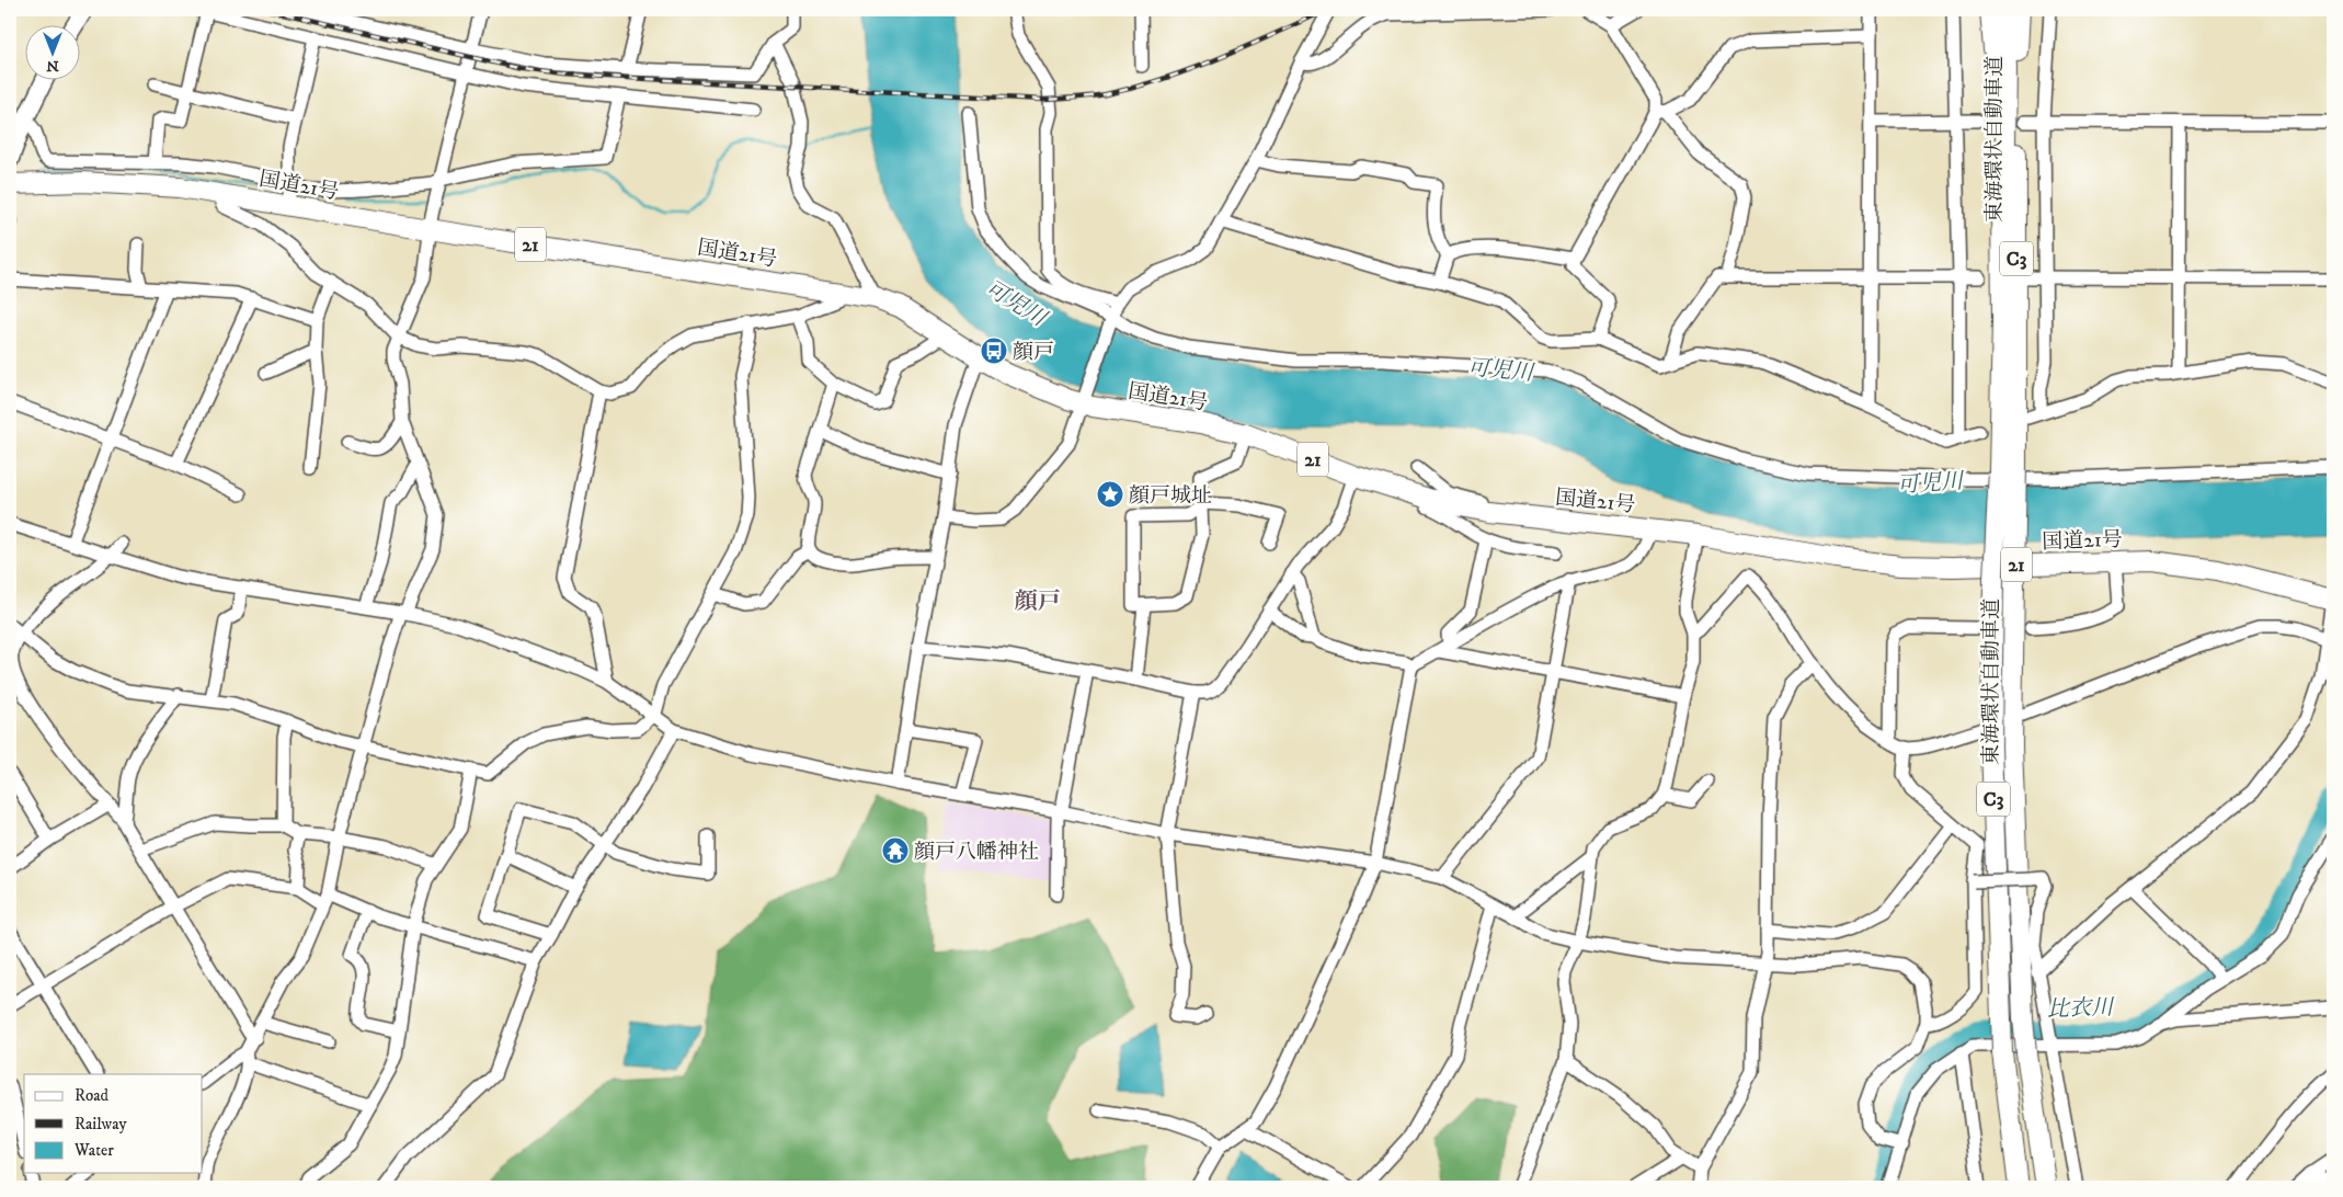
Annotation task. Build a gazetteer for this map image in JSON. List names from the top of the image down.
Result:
{
  "streets": {
    "highway": [
      "東海環状自動車道",
      "国道21号",
      "21",
      "C3"
    ]
  },
  "districts": ["顔戸"],
  "water": ["可児川", "比衣川"],
  "places": {
    "bus stop": ["顔戸"],
    "place": ["顔戸城址"],
    "temple": ["顔戸八幡神社"]
  },
  "legend": ["Road", "Railway", "Water"],
  "north": "bottom"
}
